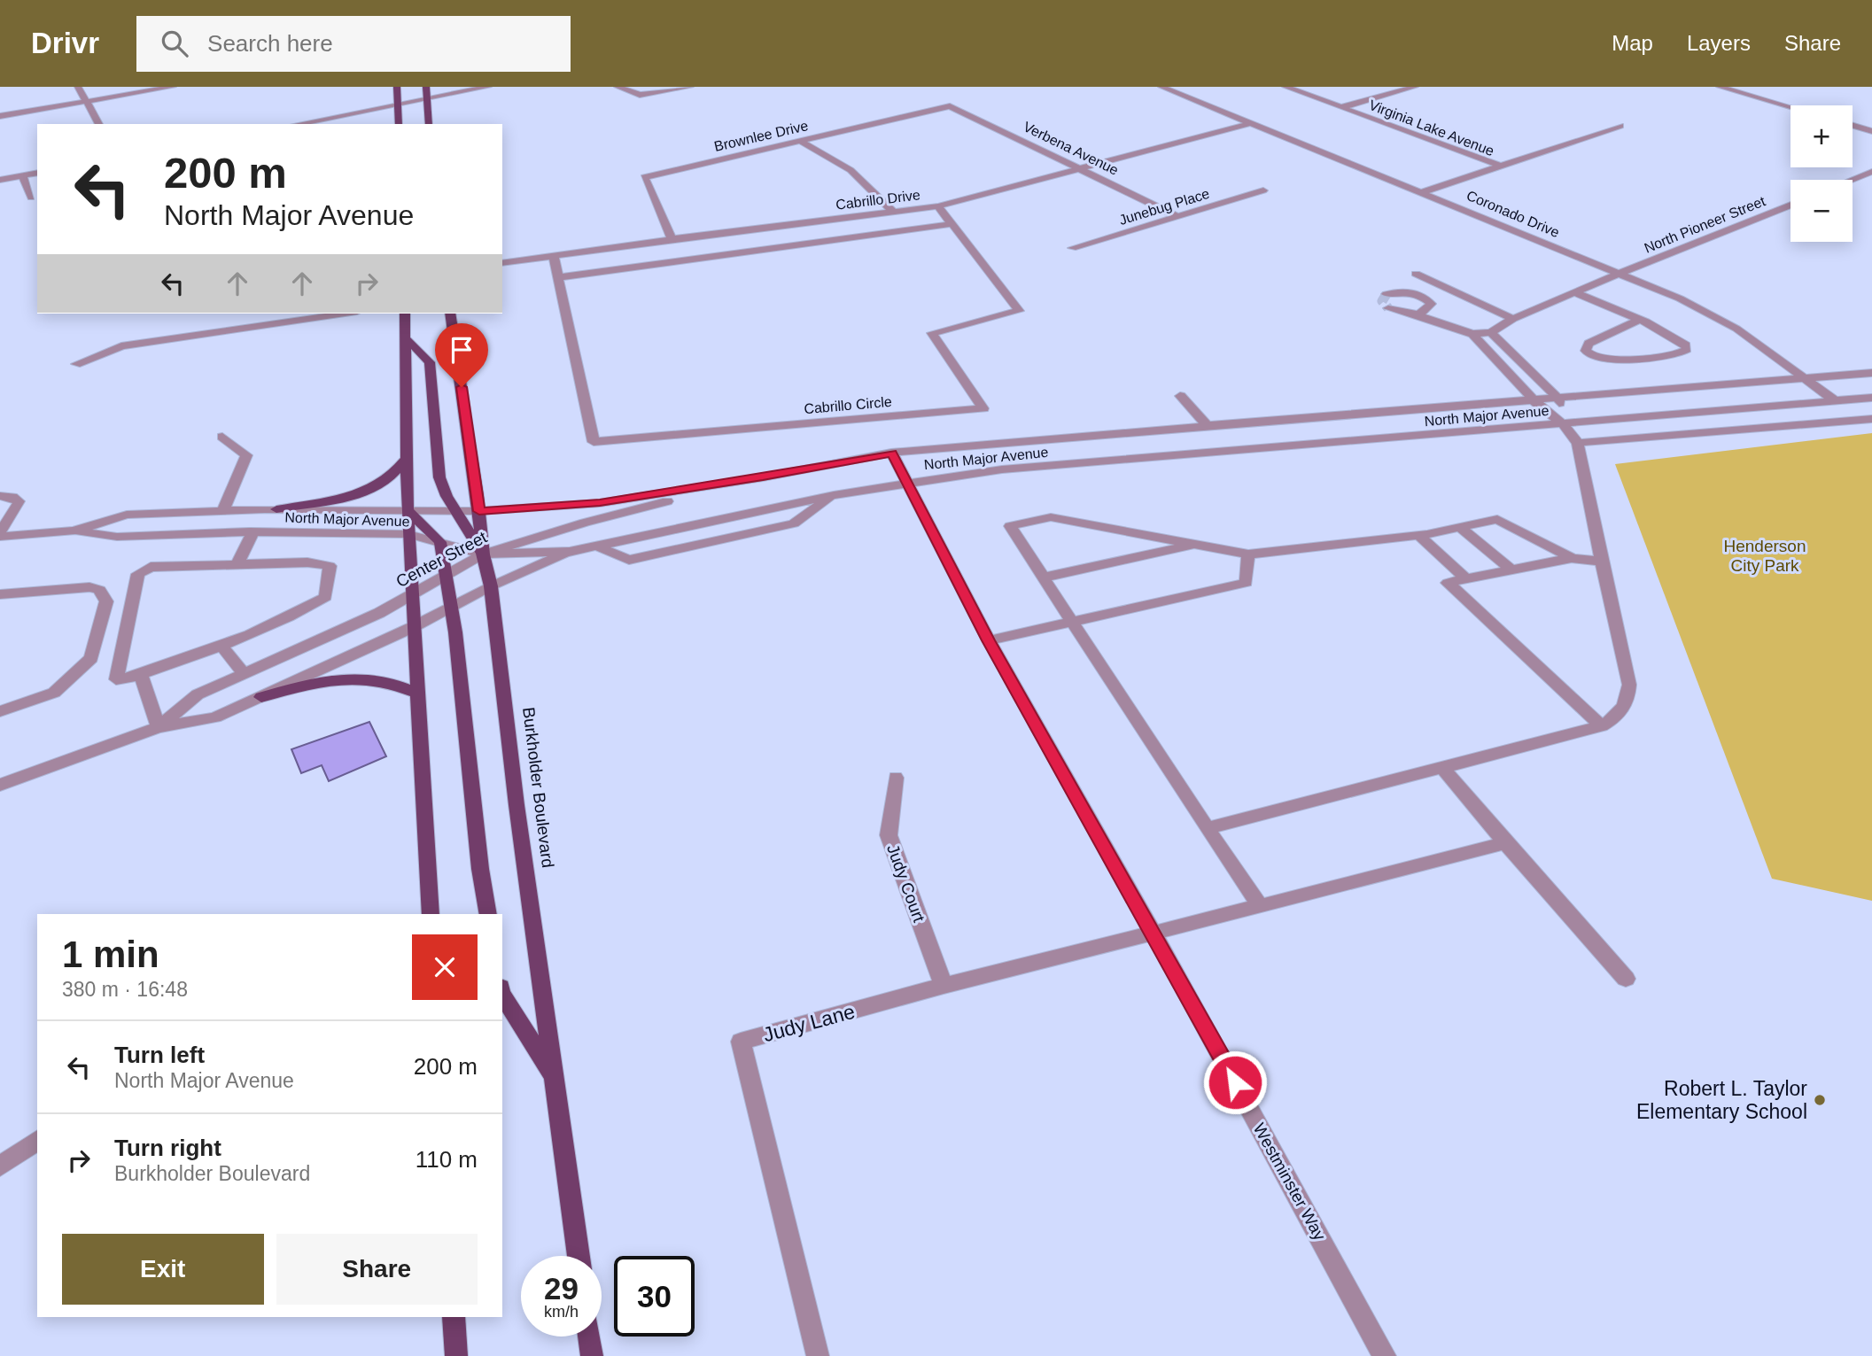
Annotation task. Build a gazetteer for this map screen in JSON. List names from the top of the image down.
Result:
{
  "streets": {
    "main road": ["Burkholder Boulevard"],
    "street": [
      "Virginia Lake Avenue",
      "Brownlee Drive",
      "Verbena Avenue",
      "Cabrillo Drive",
      "Junebug Place",
      "Coronado Drive",
      "North Pioneer Street",
      "Cabrillo Circle",
      "North Major Avenue",
      "Center Street",
      "Judy Court",
      "Judy Lane",
      "Westminster Way"
    ]
  },
  "crossings": [
    ["Brownlee Drive", "Verbena Avenue"],
    ["Brownlee Drive", "Cabrillo Drive"],
    ["Verbena Avenue", "Cabrillo Drive"],
    ["Verbena Avenue", "Junebug Place"],
    ["Cabrillo Drive", "Coronado Drive"],
    ["Cabrillo Drive", "Cabrillo Circle"],
    ["Coronado Drive", "North Pioneer Street"],
    ["Coronado Drive", "North Major Avenue"],
    ["North Major Avenue", "Center Street"],
    ["North Major Avenue", "Burkholder Boulevard"],
    ["North Major Avenue", "Westminster Way"],
    ["Center Street", "Burkholder Boulevard"],
    ["Judy Court", "Judy Lane"],
    ["Judy Lane", "Westminster Way"]
  ],
  "parks": ["Henderson City Park"],
  "places": ["Robert L. Taylor Elementary School"],
  "page": {
    "header": "Drivr",
    "search": "Search here",
    "nav": ["Map", "Layers", "Share"],
    "map_buttons": ["+", "−"],
    "turn": ["200 m", "North Major Avenue"],
    "heading": ["1 min", "380 m · 16:48"],
    "list": [
      {
        "name": "Turn left",
        "note": "North Major Avenue",
        "value": "200 m"
      },
      {
        "name": "Turn right",
        "note": "Burkholder Boulevard",
        "value": "110 m"
      }
    ],
    "buttons": ["Exit", "Share"],
    "speed": "29 km/h",
    "limit": "30"
  }
}
